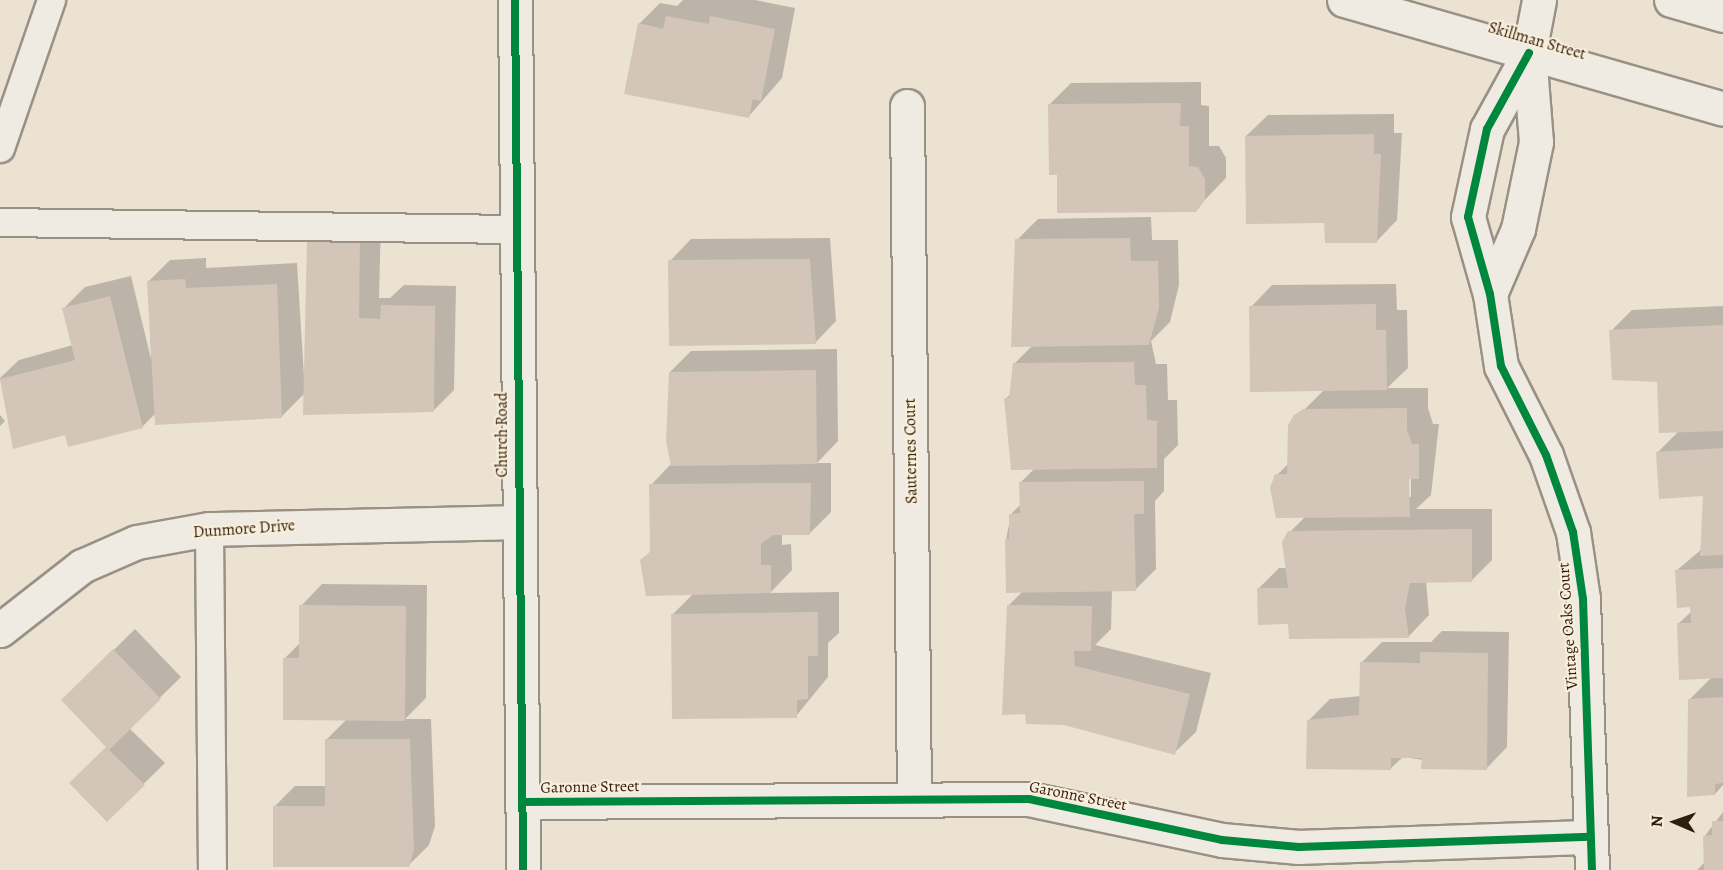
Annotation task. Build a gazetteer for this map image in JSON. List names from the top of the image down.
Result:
{
  "streets": {
    "street": [
      "Skillman Street",
      "Church Road",
      "Sauternes Court",
      "Dunmore Drive",
      "Vintage Oaks Court",
      "Garonne Street"
    ]
  },
  "crossings": [
    ["Skillman Street", "Vintage Oaks Court"],
    ["Church Road", "Dunmore Drive"],
    ["Church Road", "Garonne Street"],
    ["Sauternes Court", "Garonne Street"],
    ["Vintage Oaks Court", "Garonne Street"]
  ],
  "north": "left"
}
